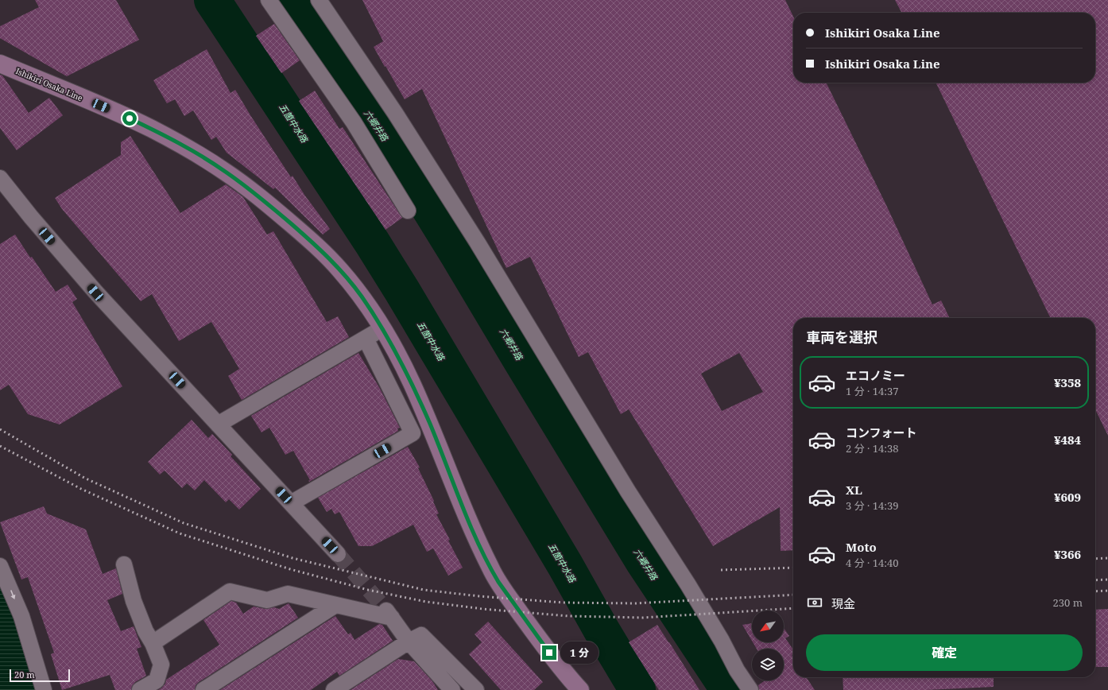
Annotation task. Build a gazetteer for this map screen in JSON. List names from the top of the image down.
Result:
{
  "streets": {
    "main road": ["Ishikiri Osaka Line"]
  },
  "water": ["五箇中水路", "六郷井路"],
  "scale_bar": "20 m",
  "north": "bottom left",
  "page": {
    "banner": ["Ishikiri Osaka Line", "Ishikiri Osaka Line"],
    "heading": "車両を選択",
    "list": [
      {
        "name": "エコノミー",
        "note": "1 分 · 14:37",
        "value": "¥358"
      },
      {
        "name": "コンフォート",
        "note": "2 分 · 14:38",
        "value": "¥484"
      },
      {
        "name": "XL",
        "note": "3 分 · 14:39",
        "value": "¥609"
      },
      {
        "name": "Moto",
        "note": "4 分 · 14:40",
        "value": "¥366"
      }
    ],
    "pay": ["現金", "230 m"],
    "buttons": "確定",
    "bubble": "1 分",
    "scale": "20 m"
  }
}
